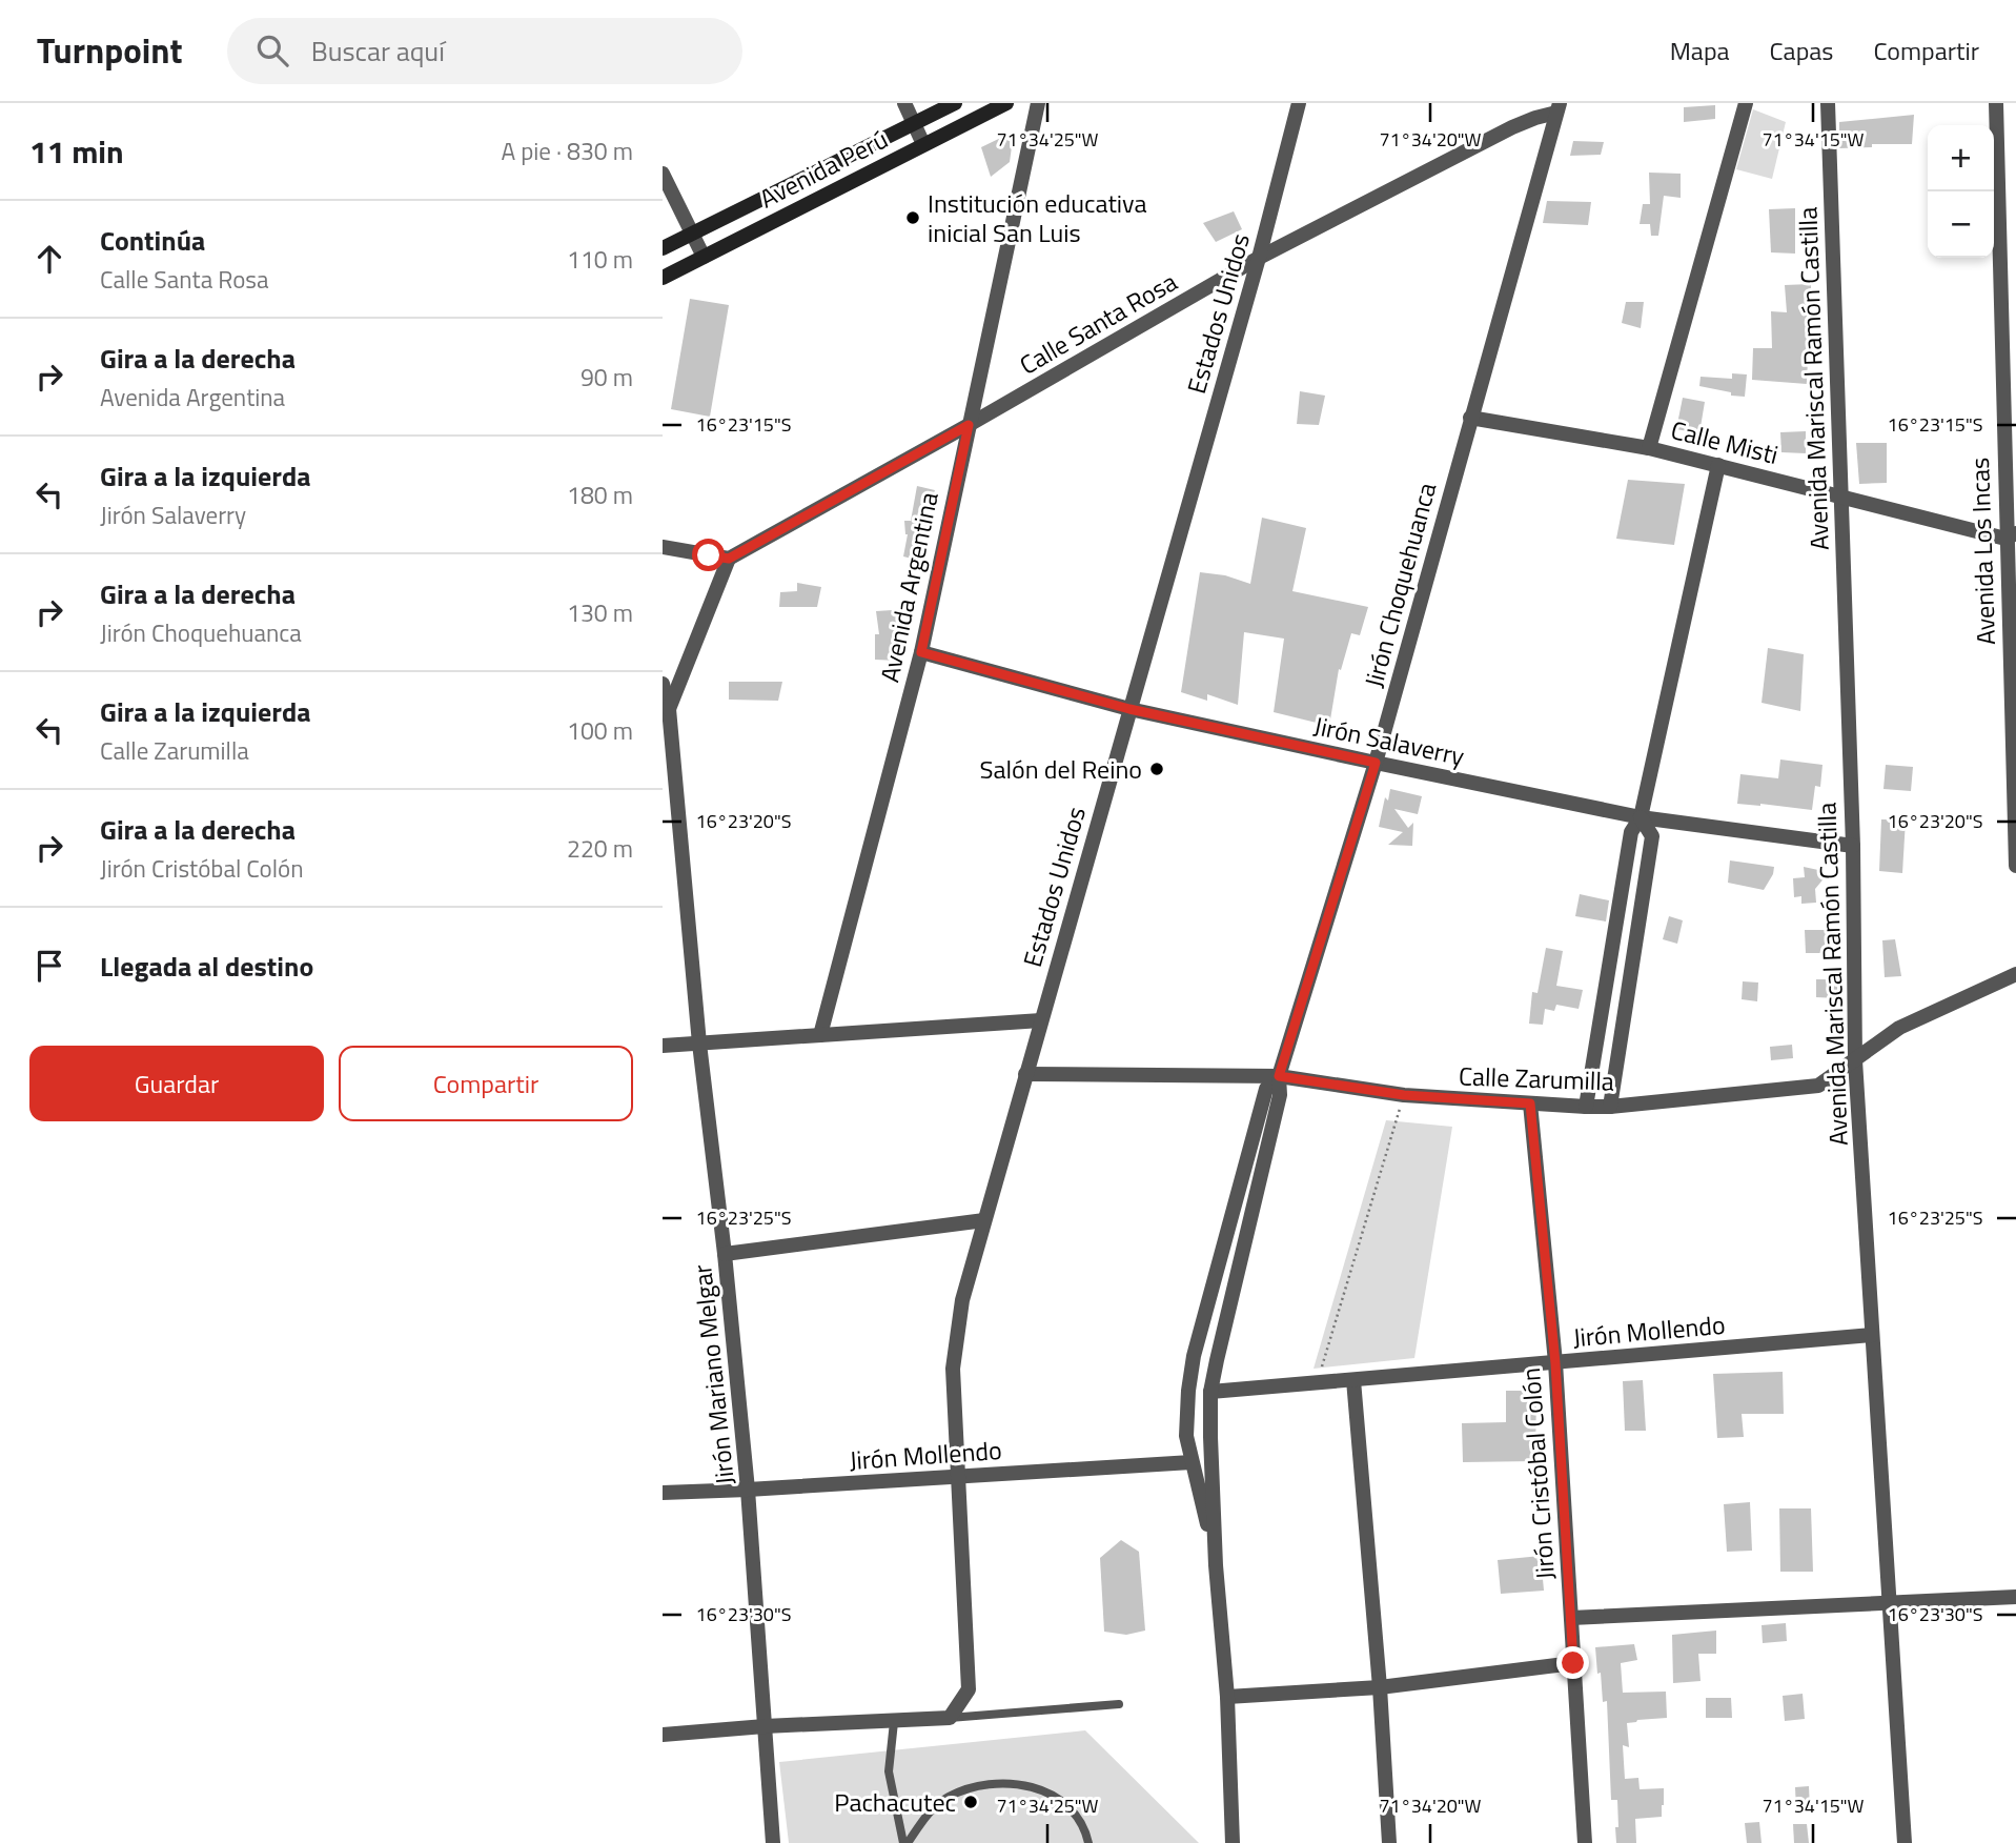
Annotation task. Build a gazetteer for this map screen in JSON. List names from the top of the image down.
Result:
{
  "streets": {
    "main road": ["Avenida Perú"],
    "street": [
      "Estados Unidos",
      "Calle Santa Rosa",
      "Avenida Mariscal Ramón Castilla",
      "Calle Misti",
      "Avenida Los Incas",
      "Jirón Choquehuanca",
      "Avenida Argentina",
      "Jirón Salaverry",
      "Calle Zarumilla",
      "Jirón Mollendo",
      "Jirón Mariano Melgar",
      "Jirón Cristóbal Colón"
    ]
  },
  "crossings": [
    ["Estados Unidos", "Calle Santa Rosa"],
    ["Estados Unidos", "Jirón Salaverry"],
    ["Estados Unidos", "Calle Zarumilla"],
    ["Estados Unidos", "Jirón Mollendo"],
    ["Calle Santa Rosa", "Jirón Choquehuanca"],
    ["Calle Santa Rosa", "Avenida Argentina"],
    ["Avenida Mariscal Ramón Castilla", "Calle Misti"],
    ["Avenida Mariscal Ramón Castilla", "Jirón Salaverry"],
    ["Avenida Mariscal Ramón Castilla", "Calle Zarumilla"],
    ["Avenida Mariscal Ramón Castilla", "Jirón Mollendo"],
    ["Calle Misti", "Avenida Los Incas"],
    ["Calle Misti", "Jirón Choquehuanca"],
    ["Jirón Choquehuanca", "Jirón Salaverry"],
    ["Jirón Choquehuanca", "Calle Zarumilla"],
    ["Jirón Choquehuanca", "Jirón Mollendo"],
    ["Avenida Argentina", "Jirón Salaverry"],
    ["Calle Zarumilla", "Jirón Cristóbal Colón"],
    ["Jirón Mollendo", "Jirón Mariano Melgar"],
    ["Jirón Mollendo", "Jirón Cristóbal Colón"]
  ],
  "places": ["Institución educativa inicial San Luis", "Salón del Reino", "Pachacutec"],
  "page": {
    "header": "Turnpoint",
    "search": "Buscar aquí",
    "nav": ["Mapa", "Capas", "Compartir"],
    "heading": ["11 min", "A pie · 830 m"],
    "map_buttons": ["+", "−"],
    "list": [
      ["Continúa", "Calle Santa Rosa", "110 m"],
      ["Gira a la derecha", "Avenida Argentina", "90 m"],
      ["Gira a la izquierda", "Jirón Salaverry", "180 m"],
      ["Gira a la derecha", "Jirón Choquehuanca", "130 m"],
      ["Gira a la izquierda", "Calle Zarumilla", "100 m"],
      ["Gira a la derecha", "Jirón Cristóbal Colón", "220 m"],
      "Llegada al destino"
    ],
    "buttons": ["Guardar", "Compartir"]
  },
  "coordinates": [
    "71°34'25\"W",
    "71°34'20\"W",
    "71°34'15\"W",
    "16°23'15\"S",
    "16°23'20\"S",
    "16°23'25\"S",
    "16°23'30\"S"
  ]
}
